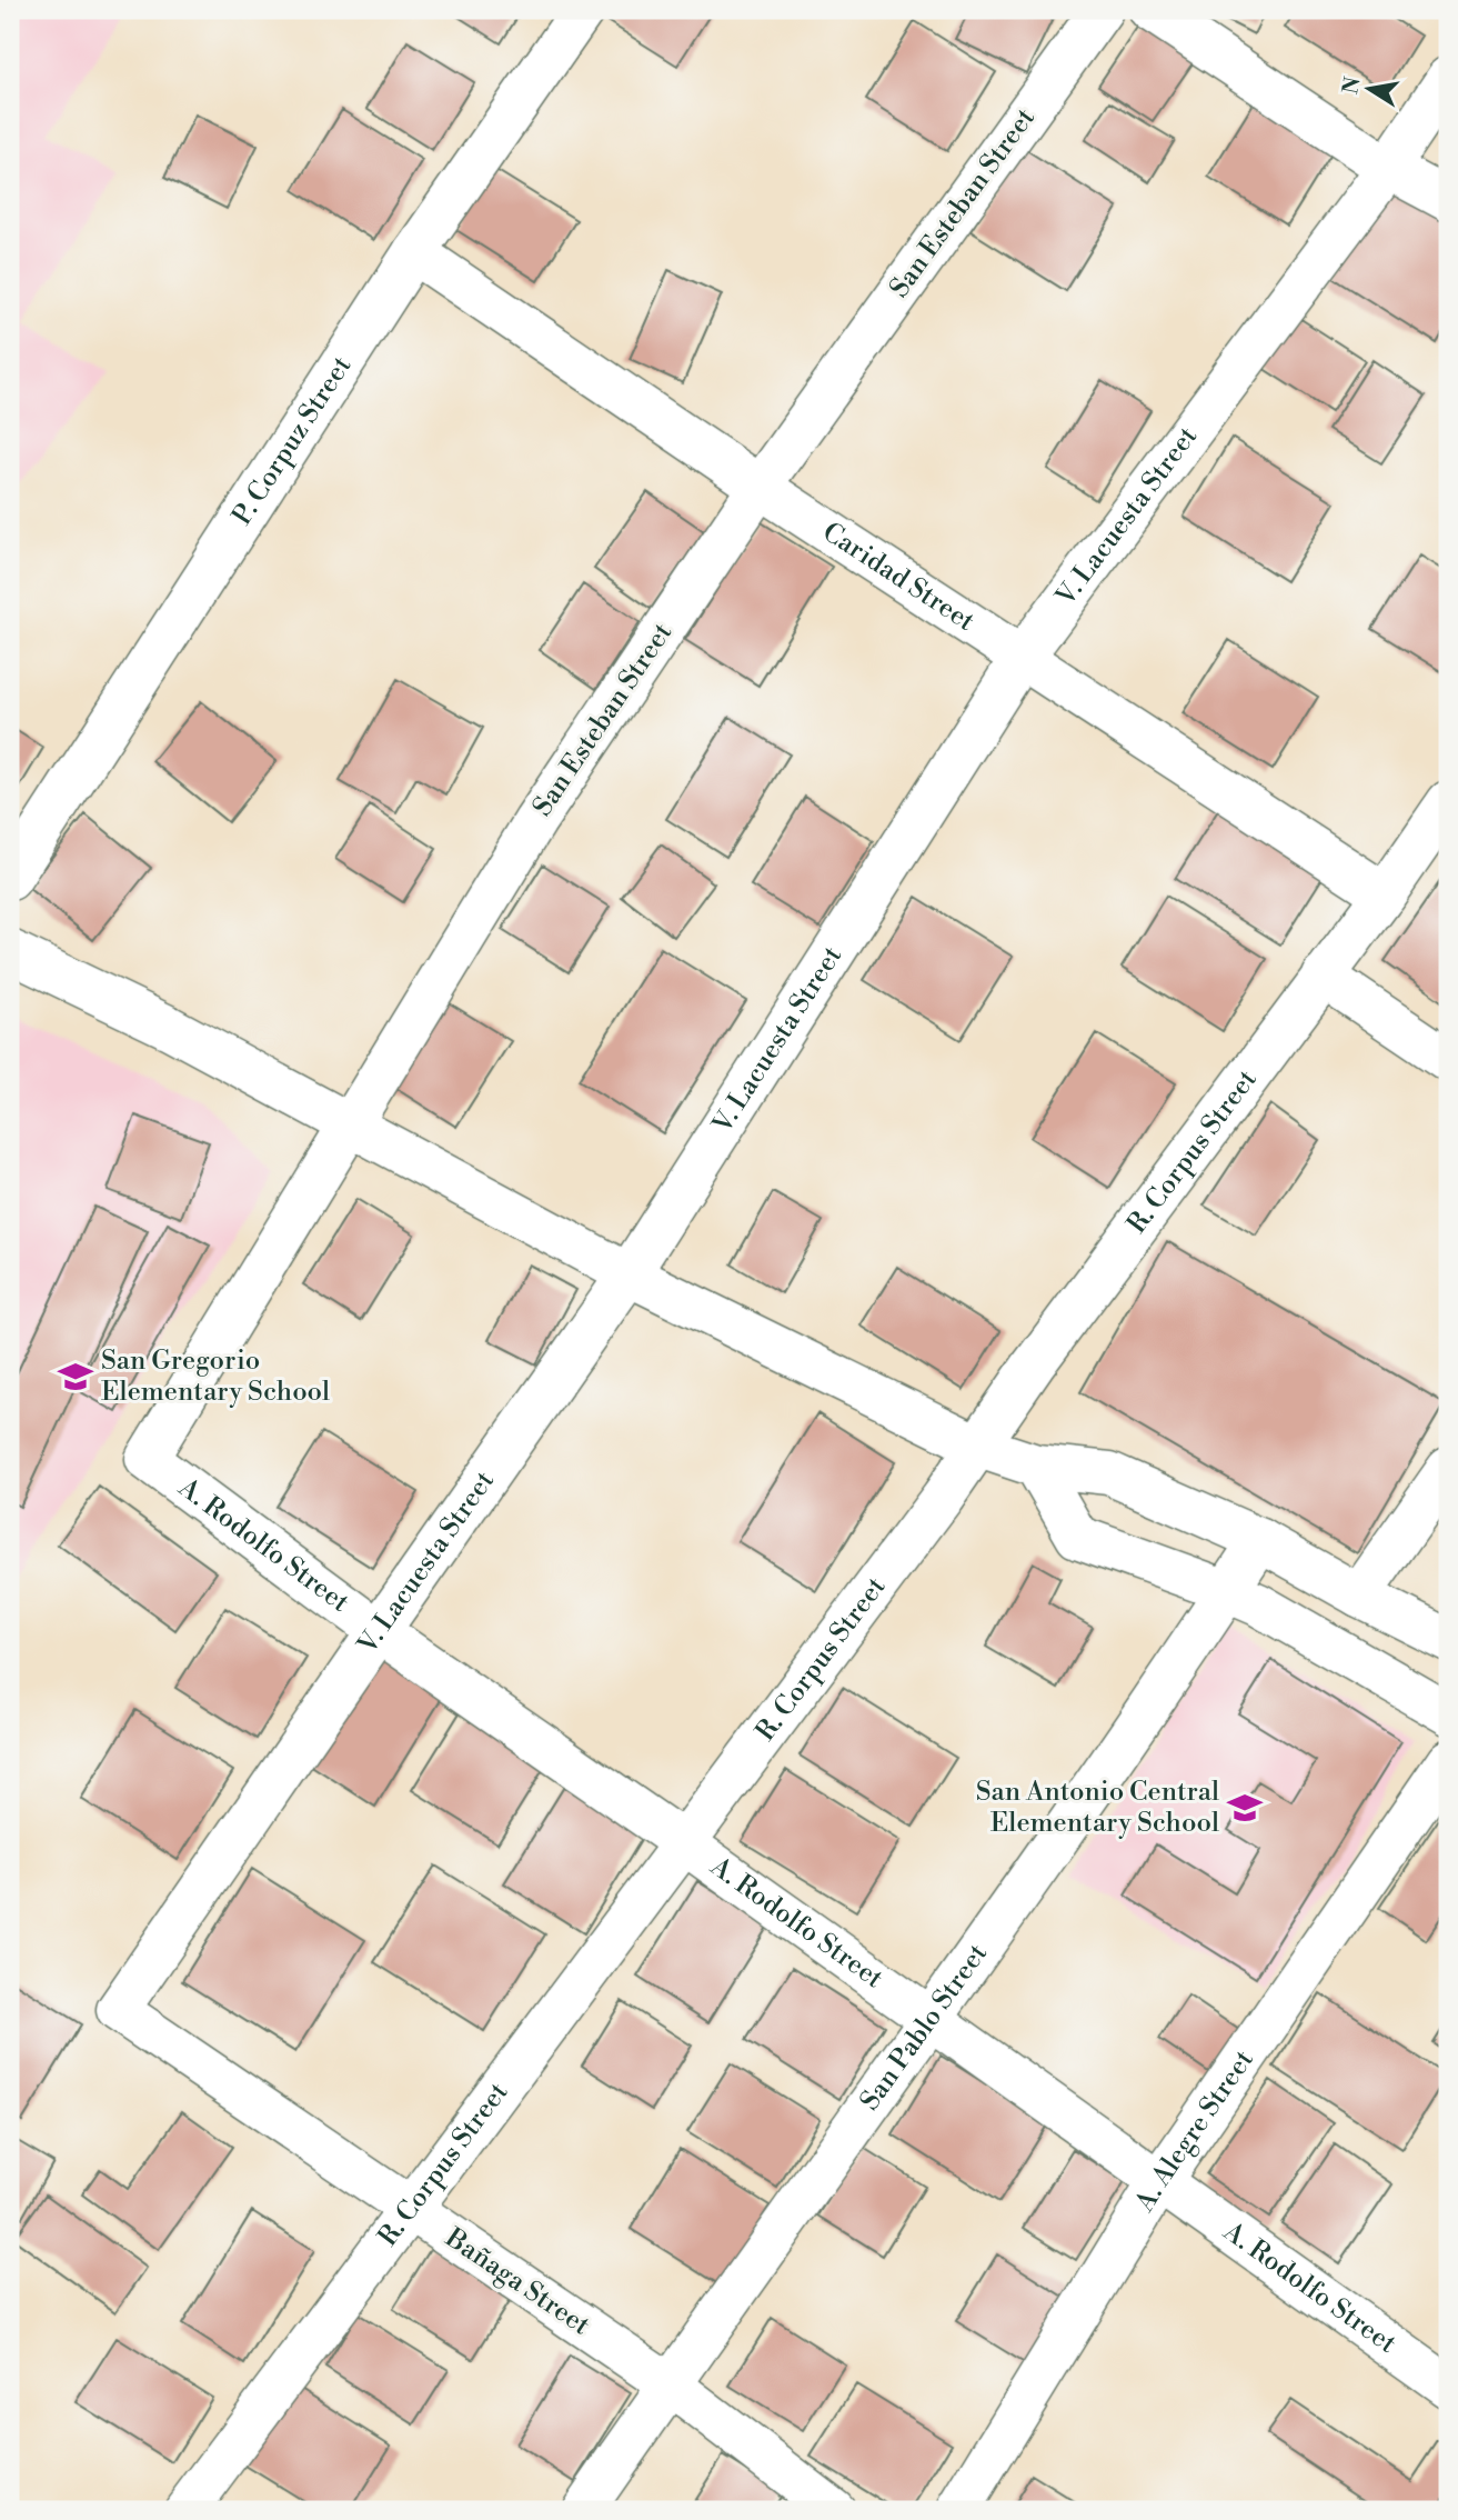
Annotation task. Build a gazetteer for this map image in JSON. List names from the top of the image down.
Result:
{
  "streets": {
    "street": [
      "San Esteban Street",
      "P. Corpuz Street",
      "V. Lacuesta Street",
      "Caridad Street",
      "R. Corpus Street",
      "A. Rodolfo Street",
      "San Pablo Street",
      "A. Alegre Street",
      "Bañaga Street"
    ]
  },
  "crossings": [
    ["San Esteban Street", "Caridad Street"],
    ["San Esteban Street", "A. Rodolfo Street"],
    ["P. Corpuz Street", "Caridad Street"],
    ["V. Lacuesta Street", "Caridad Street"],
    ["V. Lacuesta Street", "A. Rodolfo Street"],
    ["V. Lacuesta Street", "Bañaga Street"],
    ["Caridad Street", "R. Corpus Street"],
    ["R. Corpus Street", "A. Rodolfo Street"],
    ["R. Corpus Street", "Bañaga Street"],
    ["A. Rodolfo Street", "San Pablo Street"],
    ["A. Rodolfo Street", "A. Alegre Street"],
    ["San Pablo Street", "Bañaga Street"]
  ],
  "places": {
    "school or university": ["San Gregorio Elementary School", "San Antonio Central Elementary School"]
  },
  "north": "left"
}
